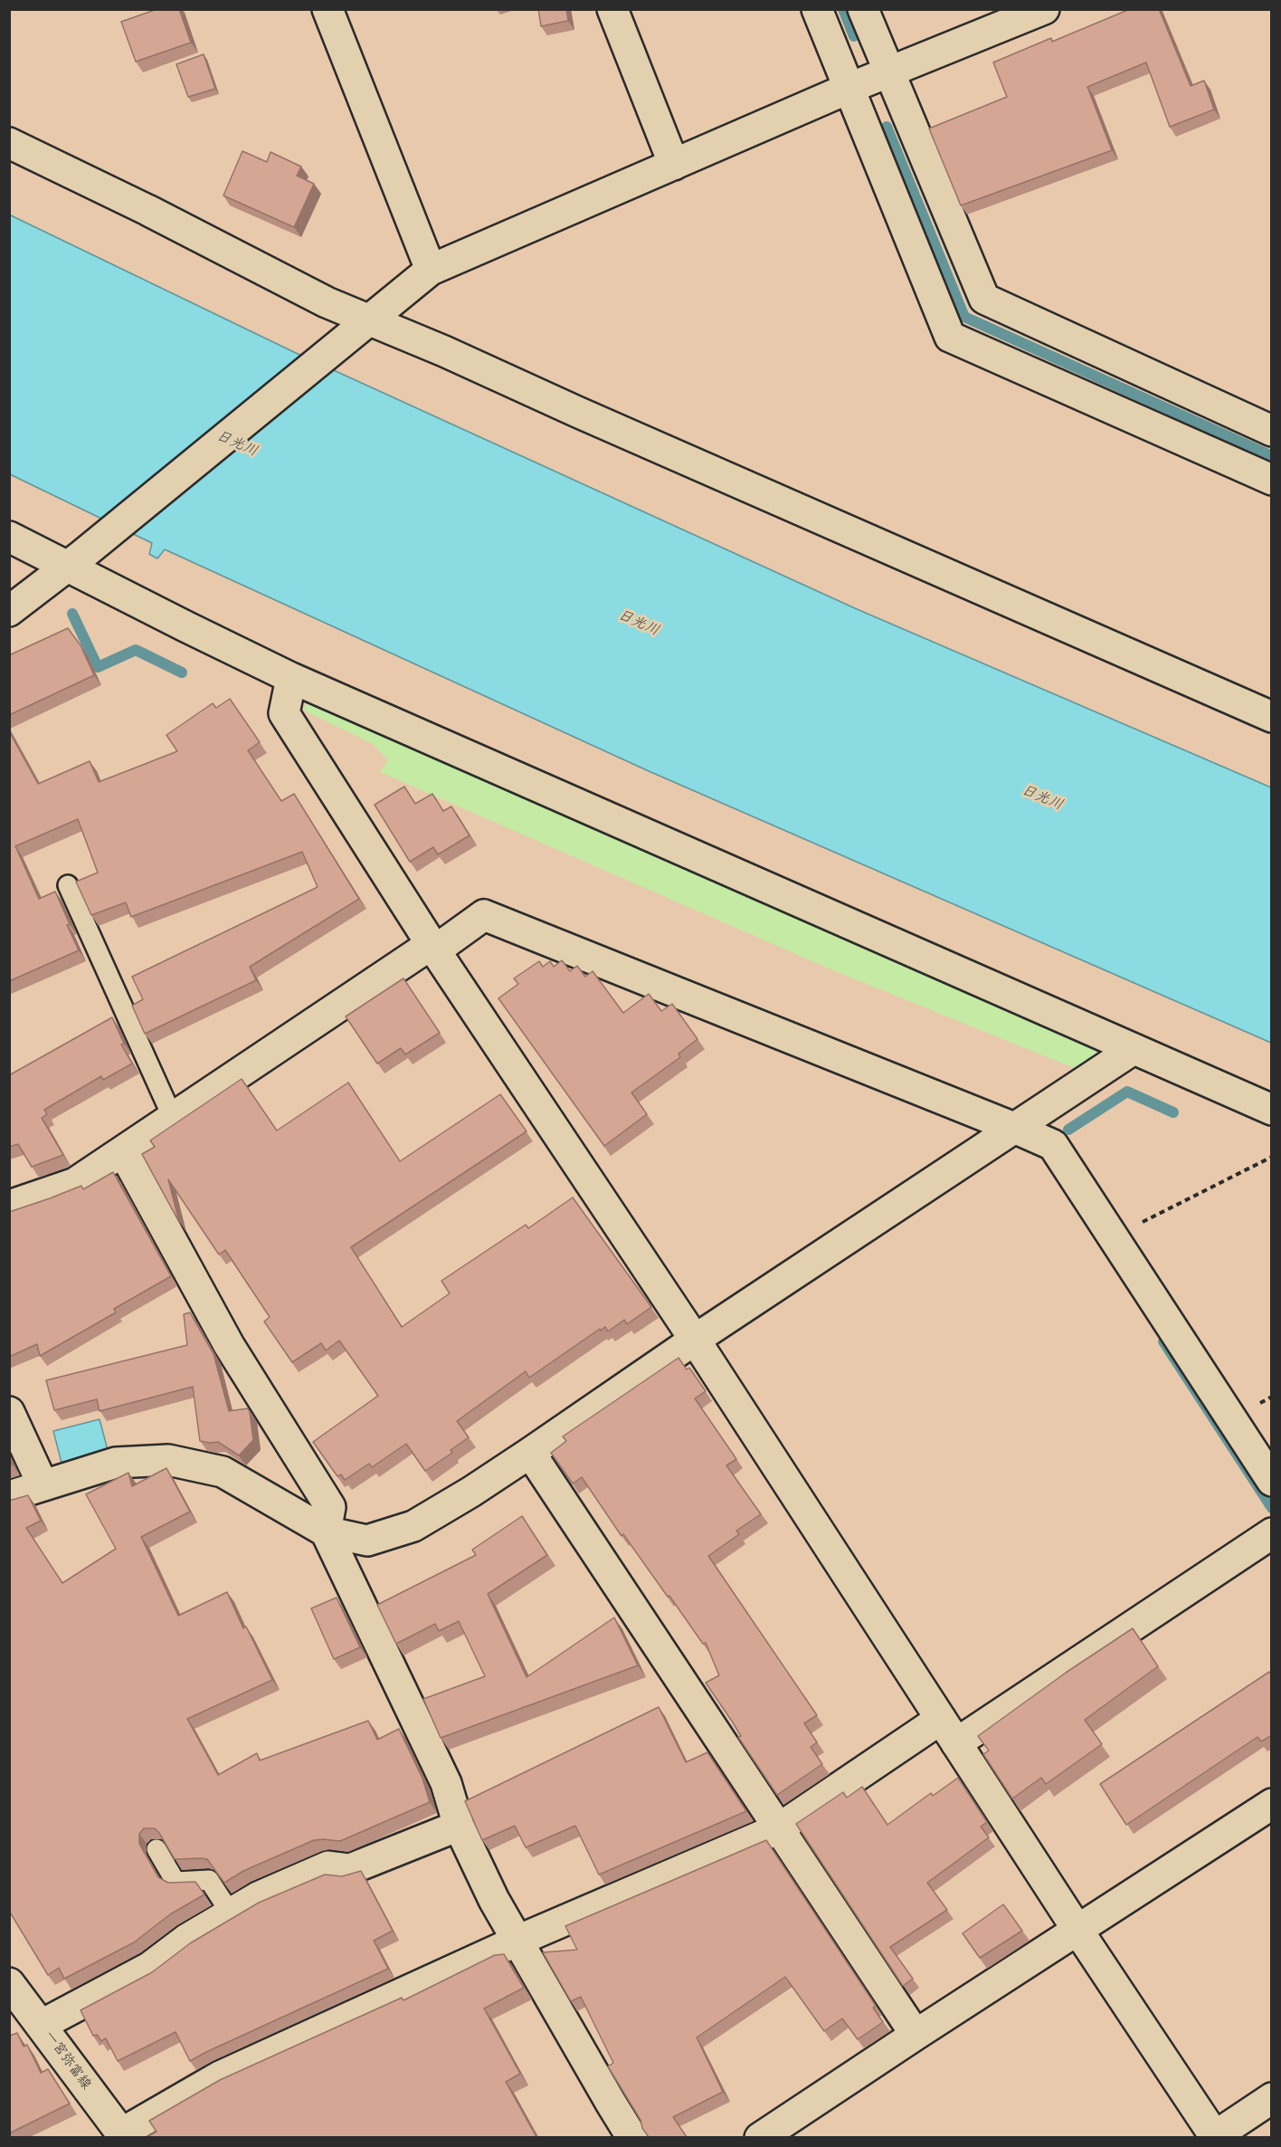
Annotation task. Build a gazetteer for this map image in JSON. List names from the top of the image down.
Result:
{
  "streets": {
    "street": ["一宮弥富線"]
  },
  "water": ["日光川"]
}
